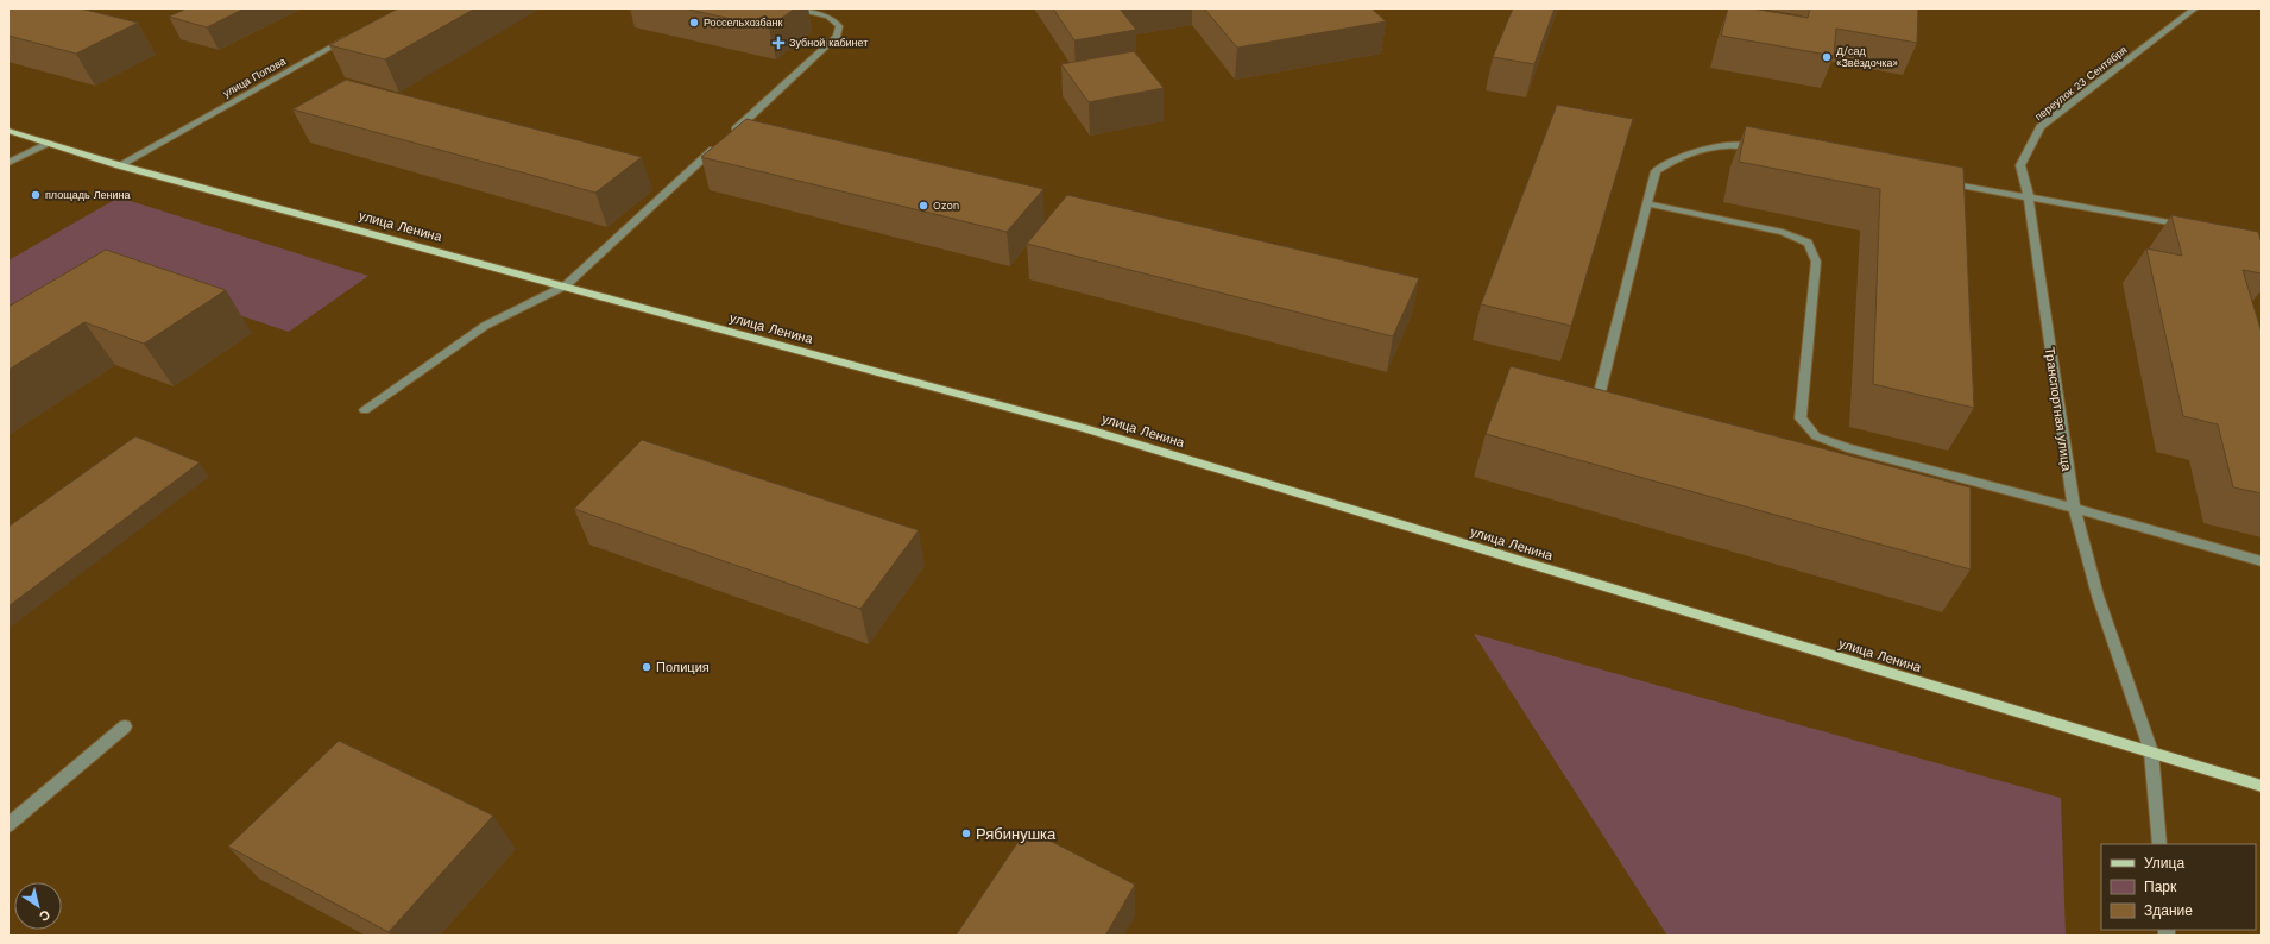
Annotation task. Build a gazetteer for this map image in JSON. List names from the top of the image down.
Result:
{
  "streets": {
    "main road": ["улица Ленина"],
    "street": ["улица Попова", "переулок 23 Сентября", "Транспортная улица"]
  },
  "crossings": [
    ["улица Попова", "улица Ленина"],
    ["переулок 23 Сентября", "Транспортная улица"],
    ["улица Ленина", "Транспортная улица"]
  ],
  "places": {
    "other": [
      "Россельхозбанк",
      "Д/сад «Звёздочка»",
      "площадь Ленина",
      "Ozon",
      "Полиция",
      "Рябинушка"
    ],
    "health": ["Зубной кабинет"]
  },
  "legend": ["Улица", "Парк", "Здание"],
  "north": "bottom right"
}
